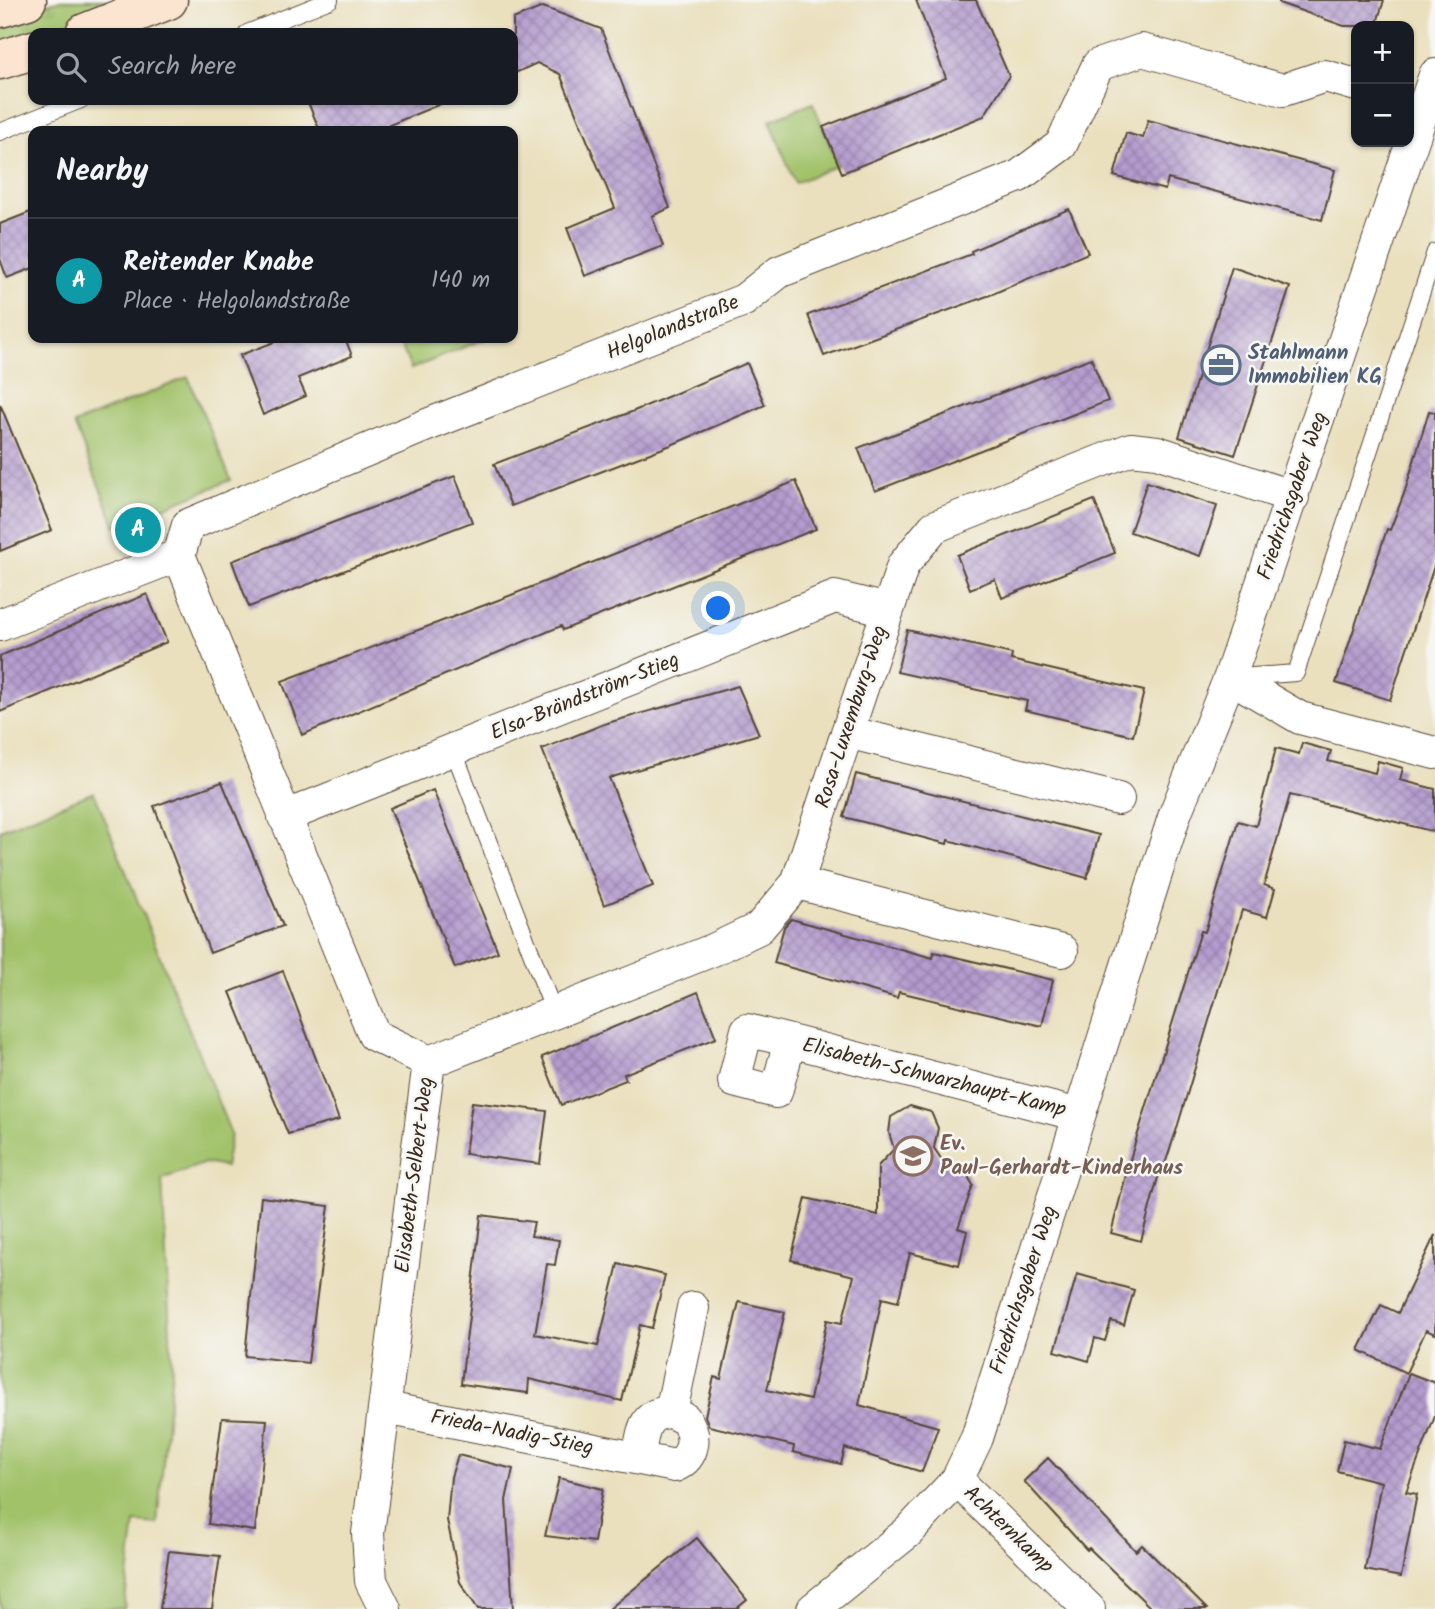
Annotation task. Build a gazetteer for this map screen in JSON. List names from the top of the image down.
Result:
{
  "streets": {
    "street": [
      "Helgolandstraße",
      "Friedrichsgaber Weg",
      "Elsa-Brändström-Stieg",
      "Rosa-Luxemburg-Weg",
      "Elisabeth-Schwarzhaupt-Kamp",
      "Elisabeth-Selbert-Weg",
      "Frieda-Nadig-Stieg",
      "Achternkamp"
    ]
  },
  "crossings": [
    ["Helgolandstraße", "Elisabeth-Selbert-Weg"],
    ["Friedrichsgaber Weg", "Rosa-Luxemburg-Weg"],
    ["Friedrichsgaber Weg", "Elisabeth-Schwarzhaupt-Kamp"],
    ["Friedrichsgaber Weg", "Achternkamp"],
    ["Elsa-Brändström-Stieg", "Rosa-Luxemburg-Weg"],
    ["Elsa-Brändström-Stieg", "Elisabeth-Selbert-Weg"],
    ["Rosa-Luxemburg-Weg", "Elisabeth-Selbert-Weg"],
    ["Elisabeth-Selbert-Weg", "Frieda-Nadig-Stieg"]
  ],
  "places": {
    "office": ["Stahlmann Immobilien KG"],
    "school or university": ["Ev. Paul-Gerhardt-Kinderhaus"]
  },
  "page": {
    "map_buttons": ["+", "−"],
    "search": "Search here",
    "heading": "Nearby",
    "list": [
      {
        "mark": "A",
        "name": "Reitender Knabe",
        "note": "Place · Helgolandstraße",
        "value": "140 m"
      }
    ],
    "pins": "A"
  }
}
